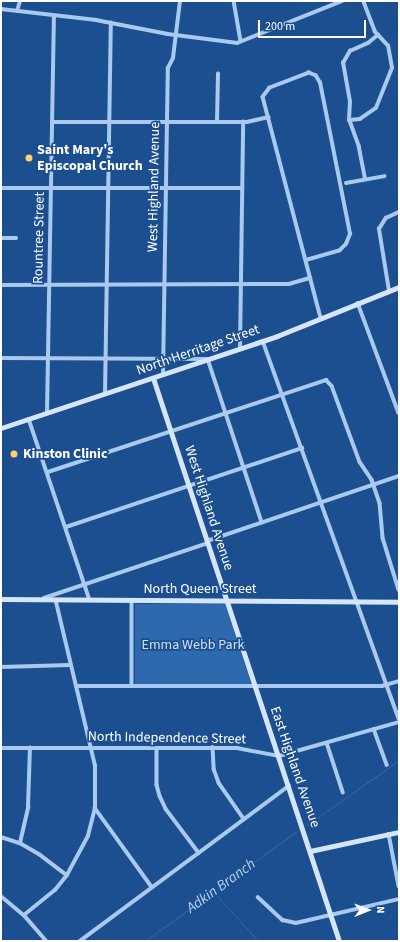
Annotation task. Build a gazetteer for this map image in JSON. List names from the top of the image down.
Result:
{
  "streets": {
    "street": [
      "West Highland Avenue",
      "Rountree Street",
      "North Herritage Street",
      "North Queen Street",
      "North Independence Street",
      "East Highland Avenue"
    ]
  },
  "crossings": [
    ["West Highland Avenue", "North Herritage Street"],
    ["West Highland Avenue", "North Queen Street"],
    ["West Highland Avenue", "East Highland Avenue"],
    ["Rountree Street", "North Herritage Street"],
    ["North Queen Street", "East Highland Avenue"],
    ["North Independence Street", "East Highland Avenue"]
  ],
  "water": ["Adkin Branch"],
  "parks": ["Emma Webb Park"],
  "places": ["Saint Mary's Episcopal Church", "Kinston Clinic"],
  "scale_bar": "200 m",
  "north": "right"
}
